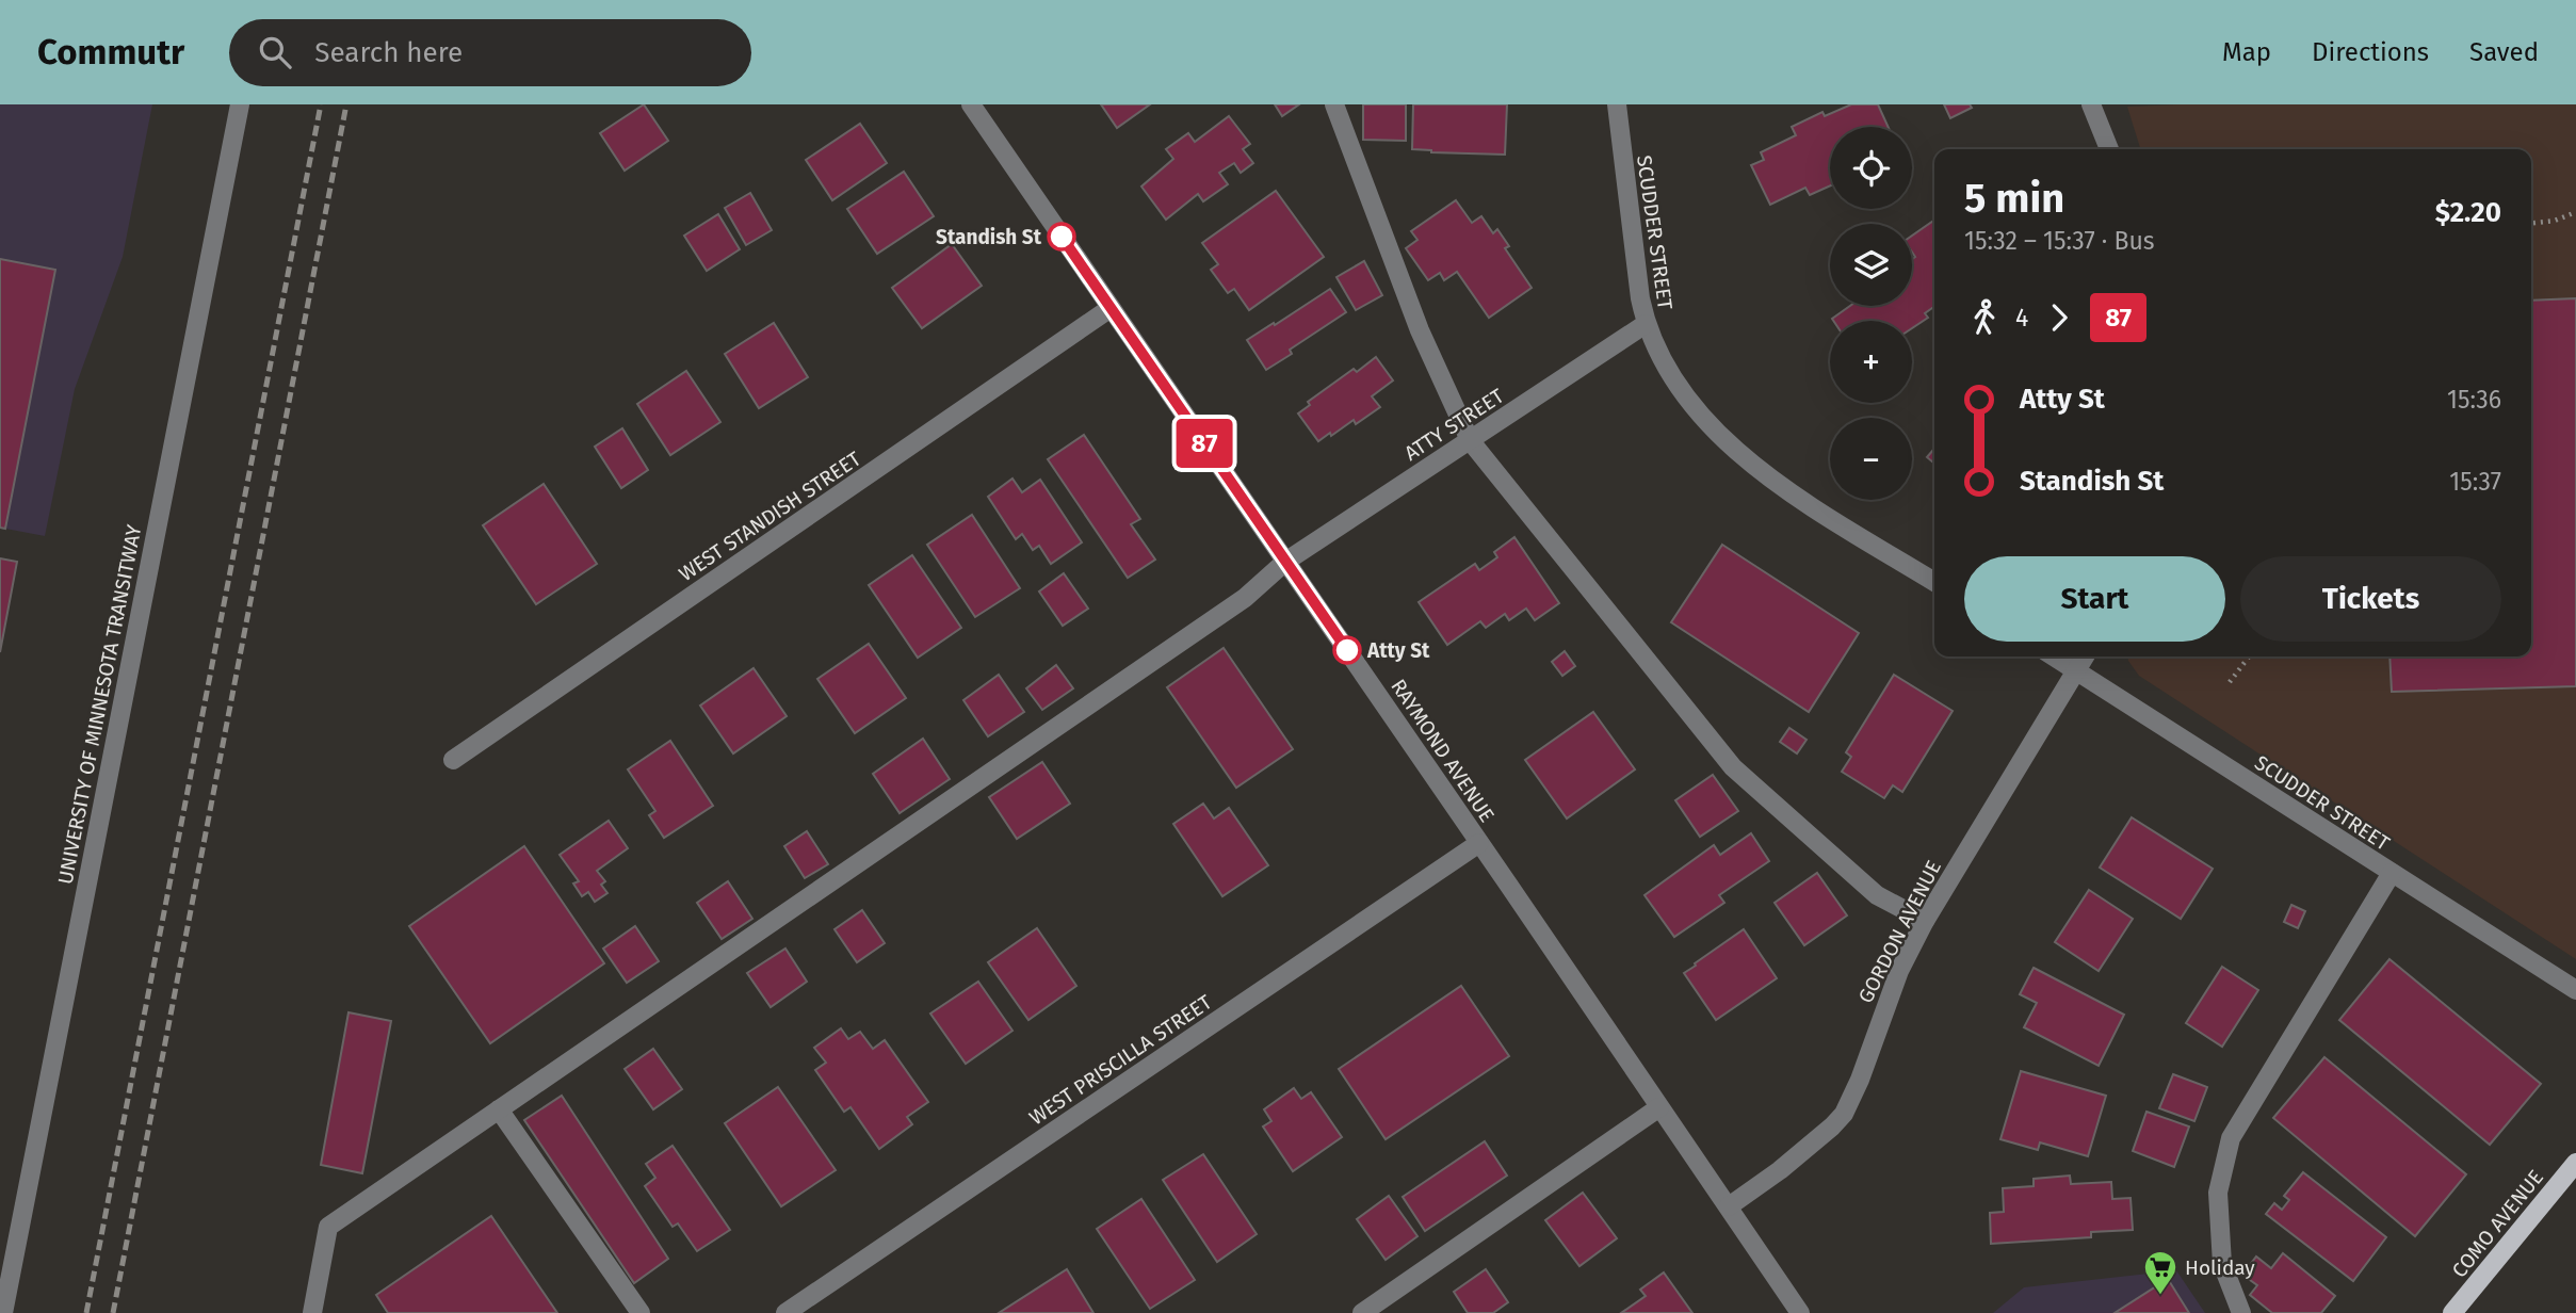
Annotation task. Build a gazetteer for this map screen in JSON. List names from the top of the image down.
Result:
{
  "streets": {
    "main road": ["COMO AVENUE"],
    "street": [
      "SCUDDER STREET",
      "ATTY STREET",
      "WEST STANDISH STREET",
      "UNIVERSITY OF MINNESOTA TRANSITWAY",
      "RAYMOND AVENUE",
      "GORDON AVENUE",
      "WEST PRISCILLA STREET"
    ]
  },
  "crossings": [
    ["SCUDDER STREET", "ATTY STREET"],
    ["SCUDDER STREET", "GORDON AVENUE"],
    ["ATTY STREET", "RAYMOND AVENUE"],
    ["WEST STANDISH STREET", "RAYMOND AVENUE"],
    ["RAYMOND AVENUE", "GORDON AVENUE"],
    ["RAYMOND AVENUE", "WEST PRISCILLA STREET"]
  ],
  "places": {
    "other": ["Standish St", "Atty St"],
    "supermarket": ["Holiday"]
  },
  "lines": ["bus line 87"],
  "page": {
    "header": "Commutr",
    "search": "Search here",
    "nav": ["Map", "Directions", "Saved"],
    "on_map": "87",
    "map_buttons": ["+", "−"],
    "heading": ["5 min", "15:32 – 15:37 · Bus", "$2.20"],
    "legs": ["4", "87"],
    "list": [
      {
        "name": "Atty St",
        "value": "15:36"
      },
      {
        "name": "Standish St",
        "value": "15:37"
      }
    ],
    "buttons": ["Start", "Tickets"]
  }
}
